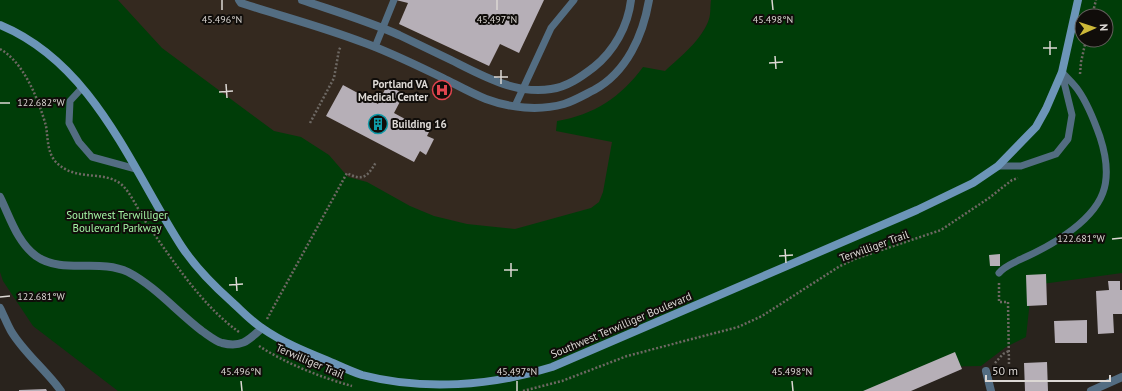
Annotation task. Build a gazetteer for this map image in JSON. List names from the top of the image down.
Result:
{
  "streets": {
    "main road": ["Southwest Terwilliger Boulevard"],
    "path": ["Terwilliger Trail"]
  },
  "parks": ["Southwest Terwilliger Boulevard Parkway"],
  "places": {
    "hospital": ["Portland VA Medical Center"],
    "building": ["Building 16"]
  },
  "scale_bar": "50 m",
  "north": "right",
  "coordinates": [
    "45.496°N",
    "45.497°N",
    "45.498°N",
    "122.682°W",
    "122.681°W"
  ]
}
